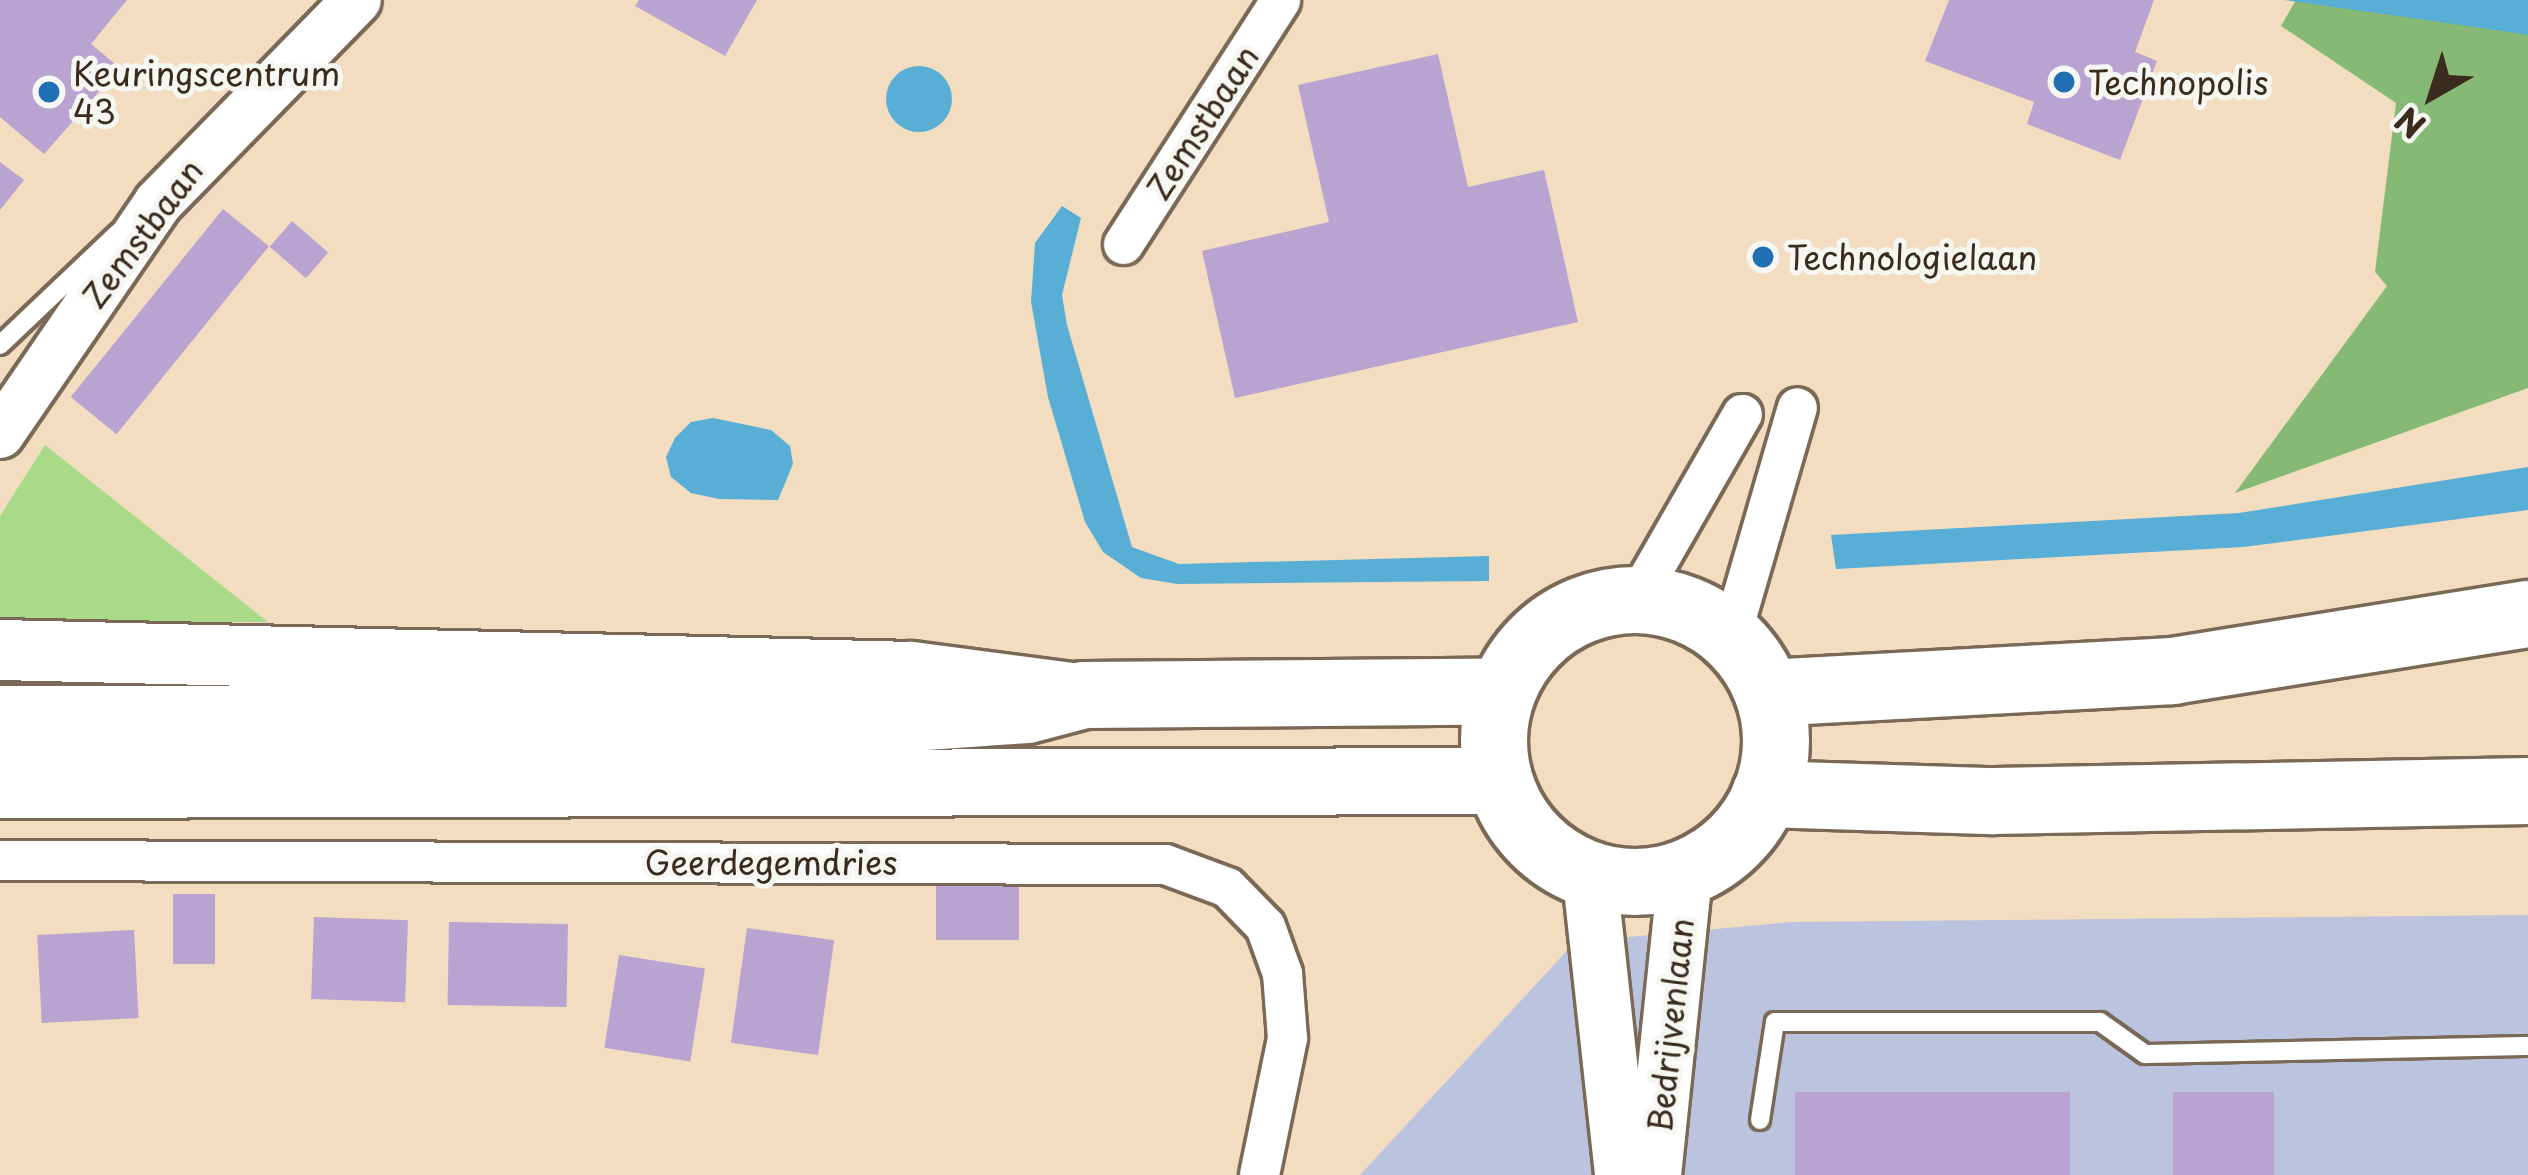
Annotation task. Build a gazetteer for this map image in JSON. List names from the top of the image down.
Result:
{
  "streets": {
    "main road": ["Bedrijvenlaan"],
    "street": ["Zemstbaan", "Geerdegemdries"]
  },
  "places": ["Technopolis", "Keuringscentrum 43", "Technologielaan"],
  "north": "bottom left"
}
